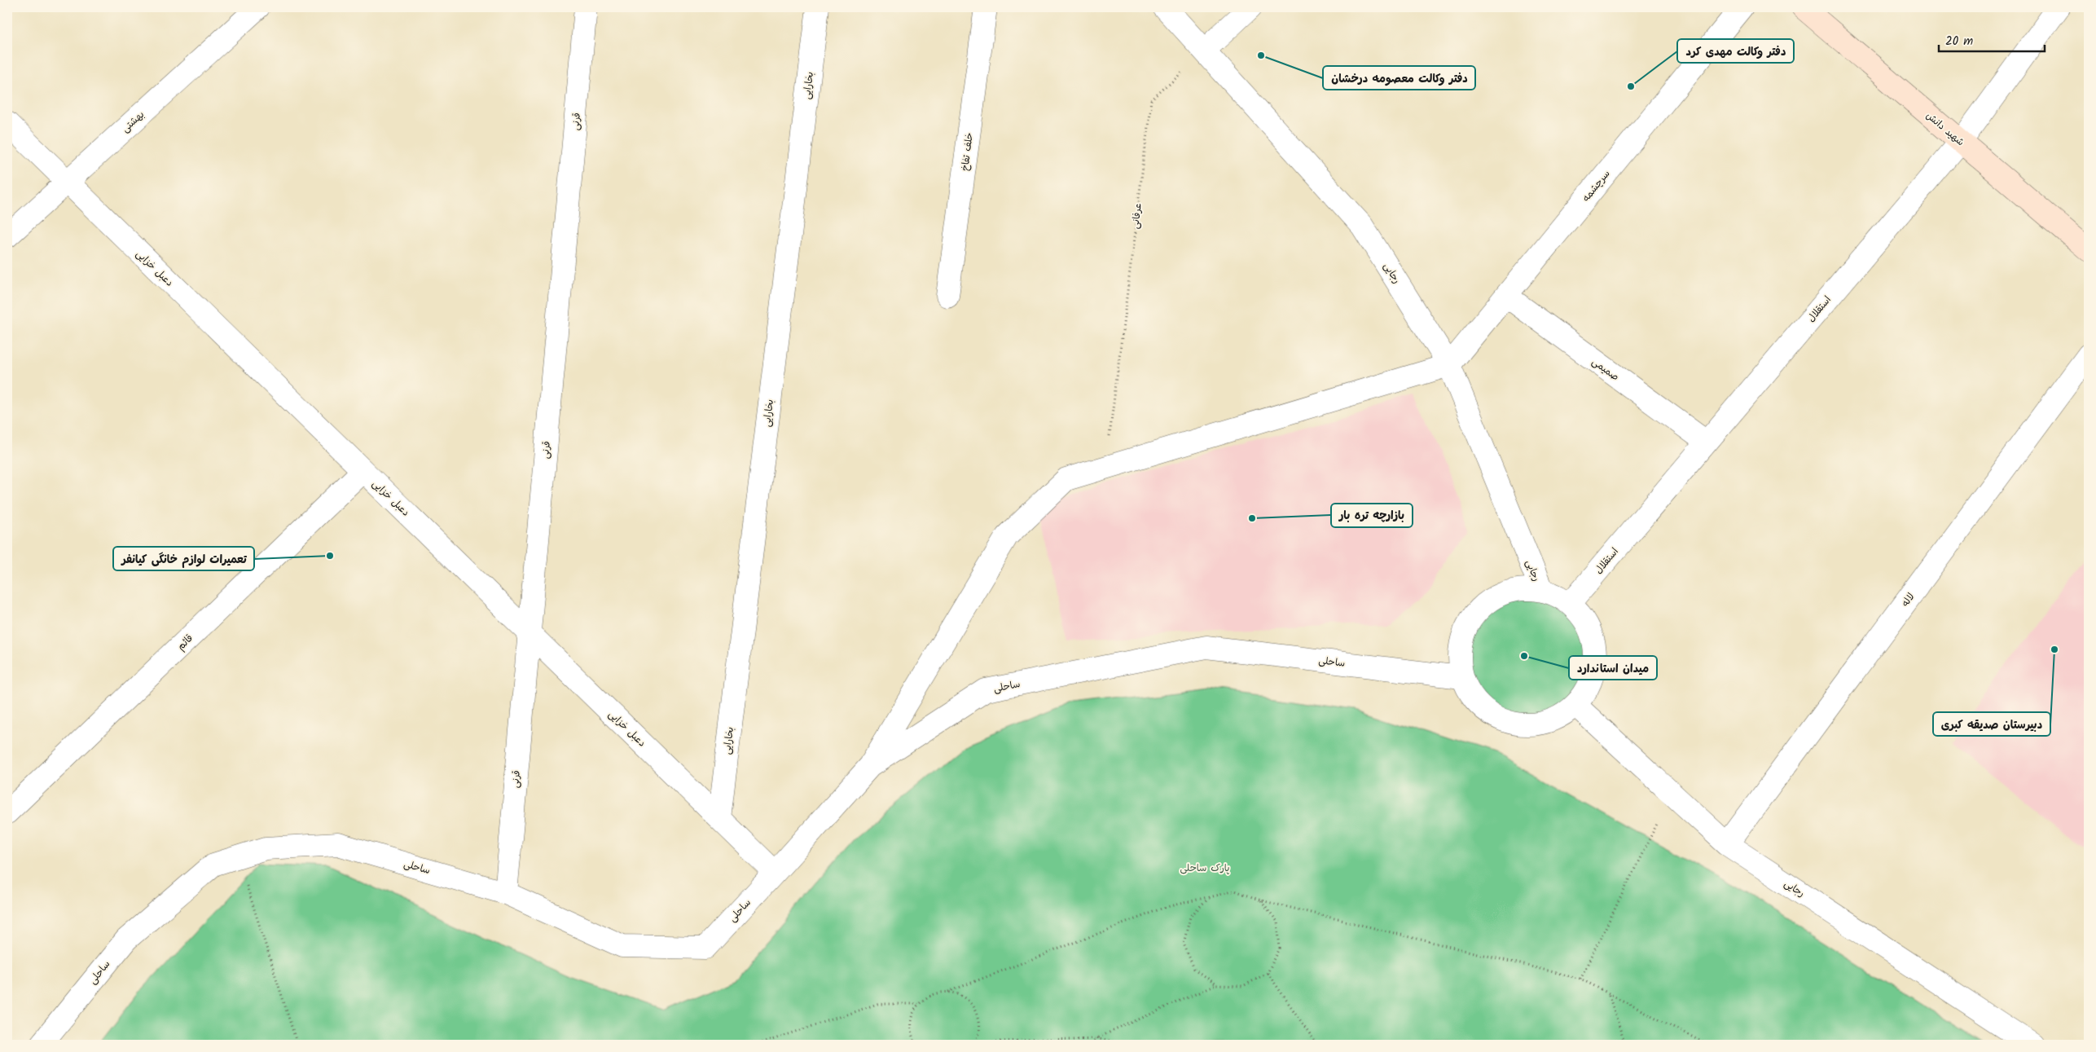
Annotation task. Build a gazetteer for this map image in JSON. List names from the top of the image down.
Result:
{
  "streets": {
    "main road": ["شهید دانش"],
    "street": [
      "بخارایی",
      "بهشتی",
      "قرنی",
      "خلف تفاخ",
      "سرچشمه",
      "دعبل خزایی",
      "رجایی",
      "استقلال",
      "صمیمی",
      "لاله",
      "قائم",
      "ساحلی"
    ],
    "path": ["عرفانی"]
  },
  "crossings": [
    ["بخارایی", "دعبل خزایی"],
    ["بهشتی", "دعبل خزایی"],
    ["قرنی", "دعبل خزایی"],
    ["قرنی", "ساحلی"],
    ["شهید دانش", "استقلال"],
    ["سرچشمه", "رجایی"],
    ["سرچشمه", "صمیمی"],
    ["عرفانی", "رجایی"],
    ["دعبل خزایی", "قائم"],
    ["دعبل خزایی", "ساحلی"],
    ["رجایی", "استقلال"],
    ["رجایی", "لاله"],
    ["رجایی", "ساحلی"],
    ["استقلال", "صمیمی"],
    ["استقلال", "ساحلی"]
  ],
  "parks": ["پارک ساحلی"],
  "places": [
    "دفتر وکالت معصومه درخشان",
    "دفتر وکالت مهدی کرد",
    "بازارچه تره بار",
    "تعمیرات لوازم خانگی کیانفر",
    "دبیرستان صدیقه کبری",
    "میدان استاندارد"
  ],
  "scale_bar": "20 m"
}
